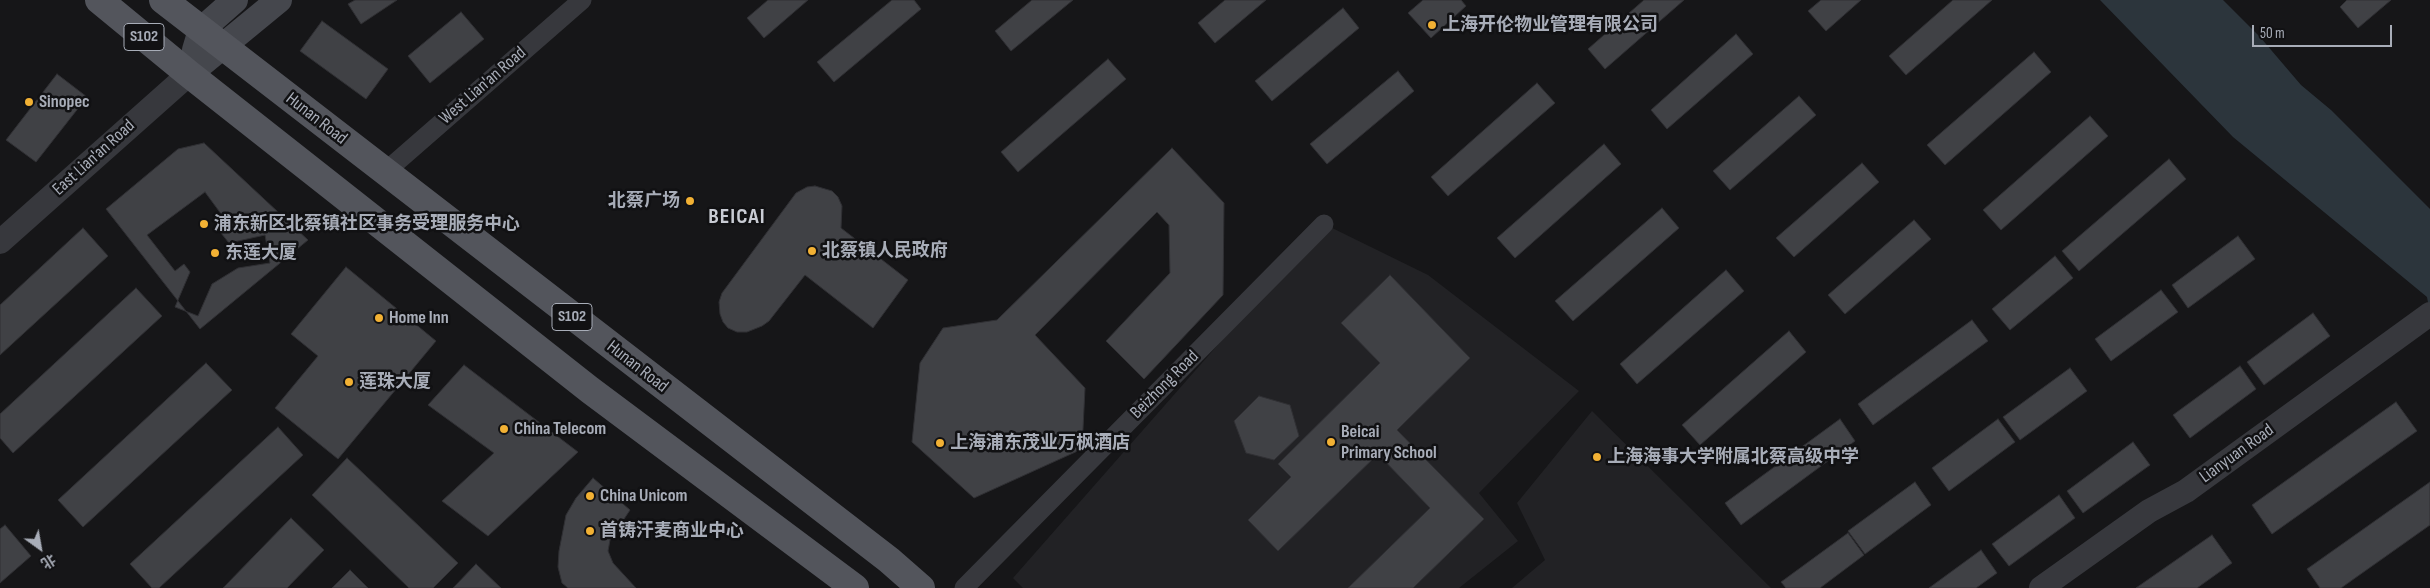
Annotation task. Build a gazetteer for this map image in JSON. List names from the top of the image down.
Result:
{
  "streets": {
    "main road": ["S102", "Hunan Road"],
    "street": [
      "West Lian'an Road",
      "East Lian'an Road",
      "Beizhong Road",
      "Lianyuan Road"
    ]
  },
  "crossings": [
    ["S102", "East Lian'an Road"],
    ["West Lian'an Road", "Hunan Road"]
  ],
  "districts": ["BEICAI"],
  "places": [
    "上海开伦物业管理有限公司",
    "Sinopec",
    "北蔡广场",
    "浦东新区北蔡镇社区事务受理服务中心",
    "北蔡镇人民政府",
    "东莲大厦",
    "Home Inn",
    "莲珠大厦",
    "China Telecom",
    "Beicai Primary School",
    "上海浦东茂业万枫酒店",
    "上海海事大学附属北蔡高级中学",
    "China Unicom",
    "首铸汗麦商业中心"
  ],
  "scale_bar": "50 m",
  "north": "bottom right"
}
